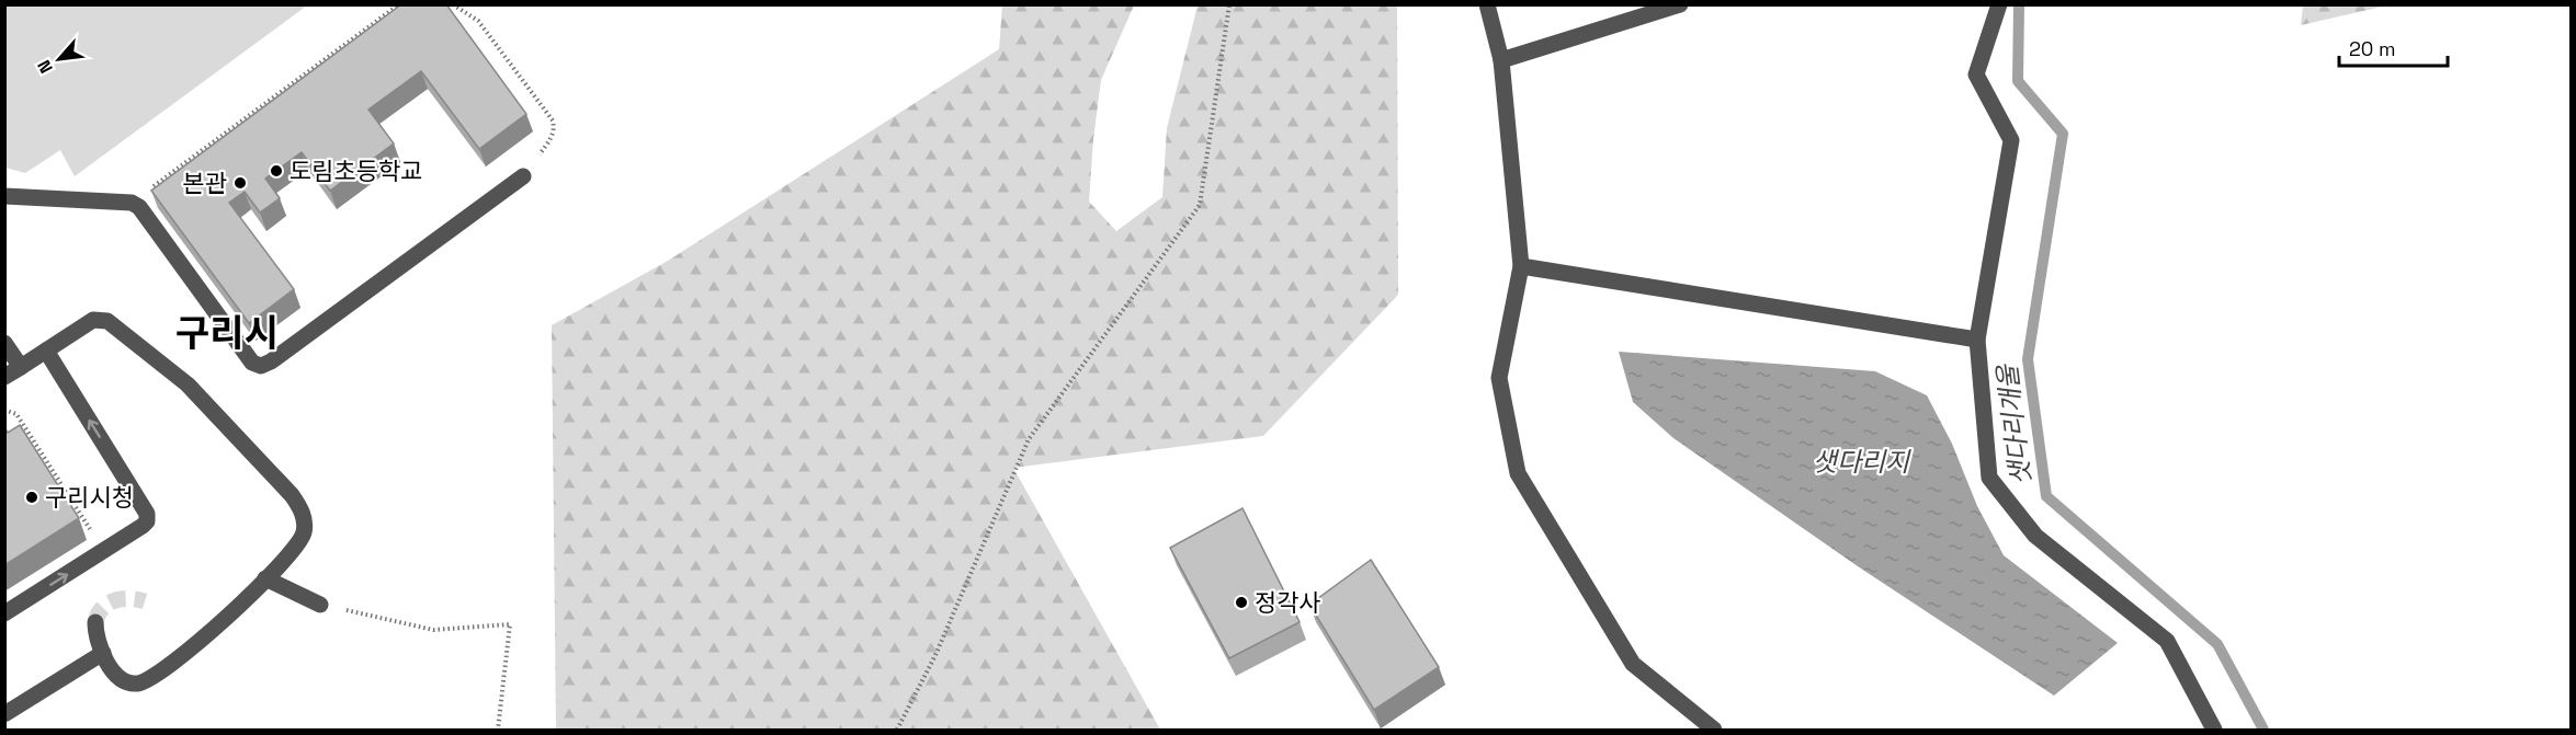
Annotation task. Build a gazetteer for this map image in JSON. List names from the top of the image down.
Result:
{
  "districts": ["구리시"],
  "water": ["샛다리개울", "샛다리지"],
  "places": [
    "도림초등학교",
    "본관",
    "구리시청",
    "정각사"
  ],
  "scale_bar": "20 m",
  "north": "bottom left"
}
